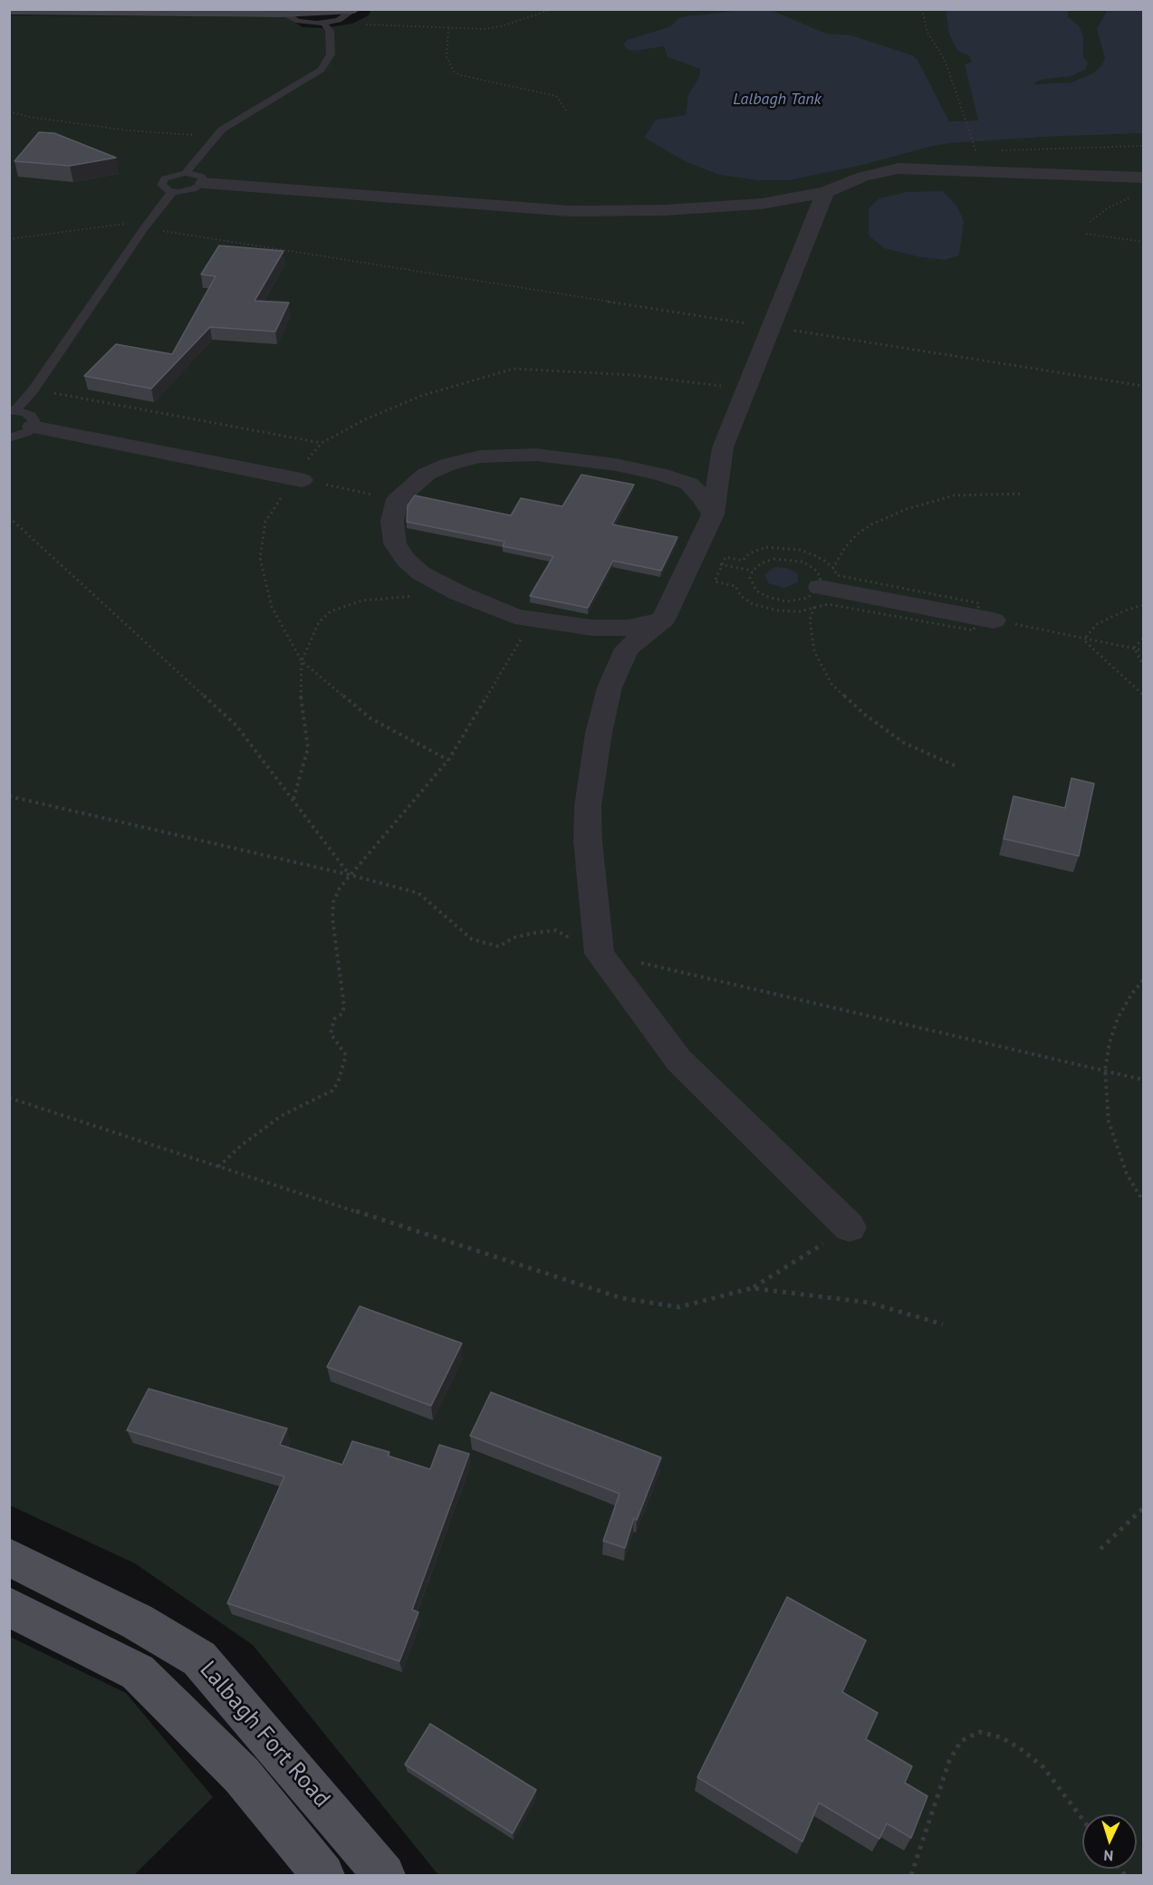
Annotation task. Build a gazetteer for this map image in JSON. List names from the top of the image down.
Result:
{
  "streets": {
    "main road": ["Lalbagh Fort Road"]
  },
  "water": ["Lalbagh Tank"],
  "north": "bottom"
}
